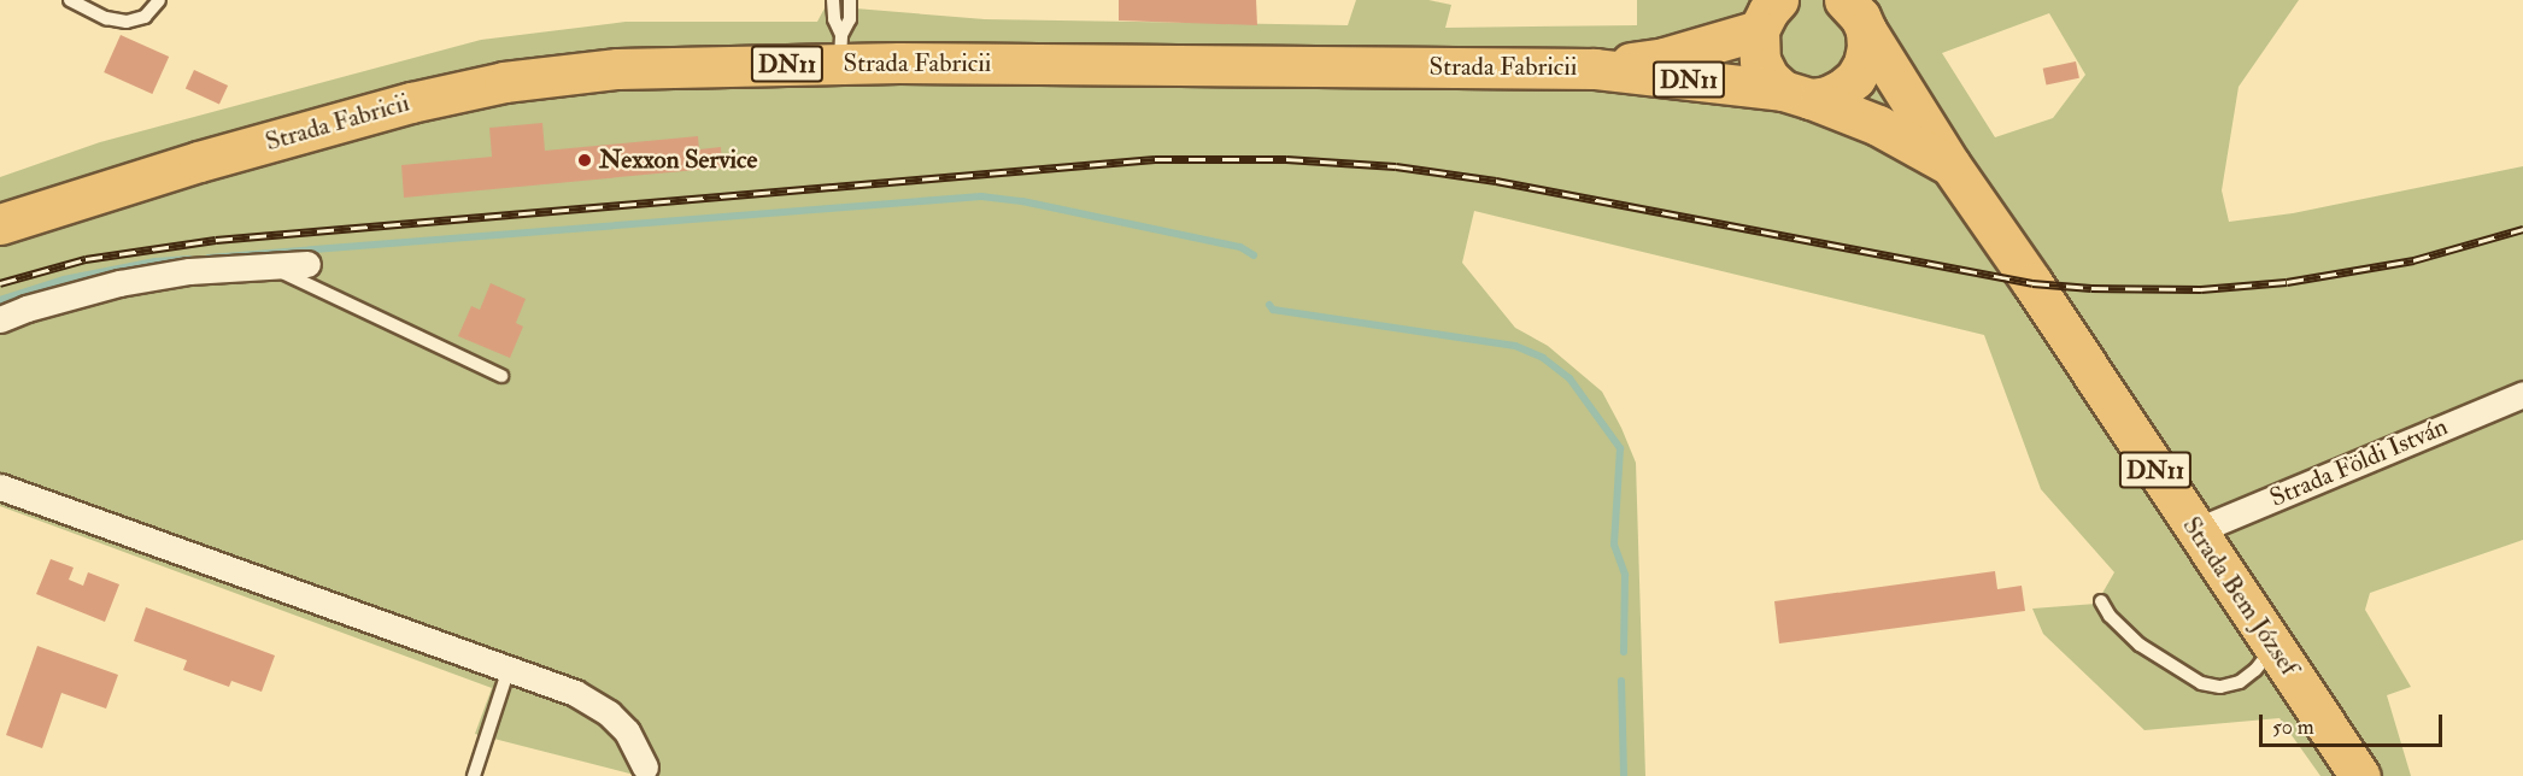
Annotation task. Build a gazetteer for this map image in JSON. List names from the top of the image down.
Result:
{
  "streets": {
    "highway": ["DN11", "Strada Fabricii", "Strada Bem József"],
    "street": ["Strada Földi István"]
  },
  "crossings": [
    ["DN11", "Strada Fabricii"],
    ["DN11", "Strada Bem József"],
    ["Strada Fabricii", "Strada Bem József"],
    ["Strada Földi István", "Strada Bem József"]
  ],
  "places": ["Nexxon Service"],
  "scale_bar": "50 m"
}
